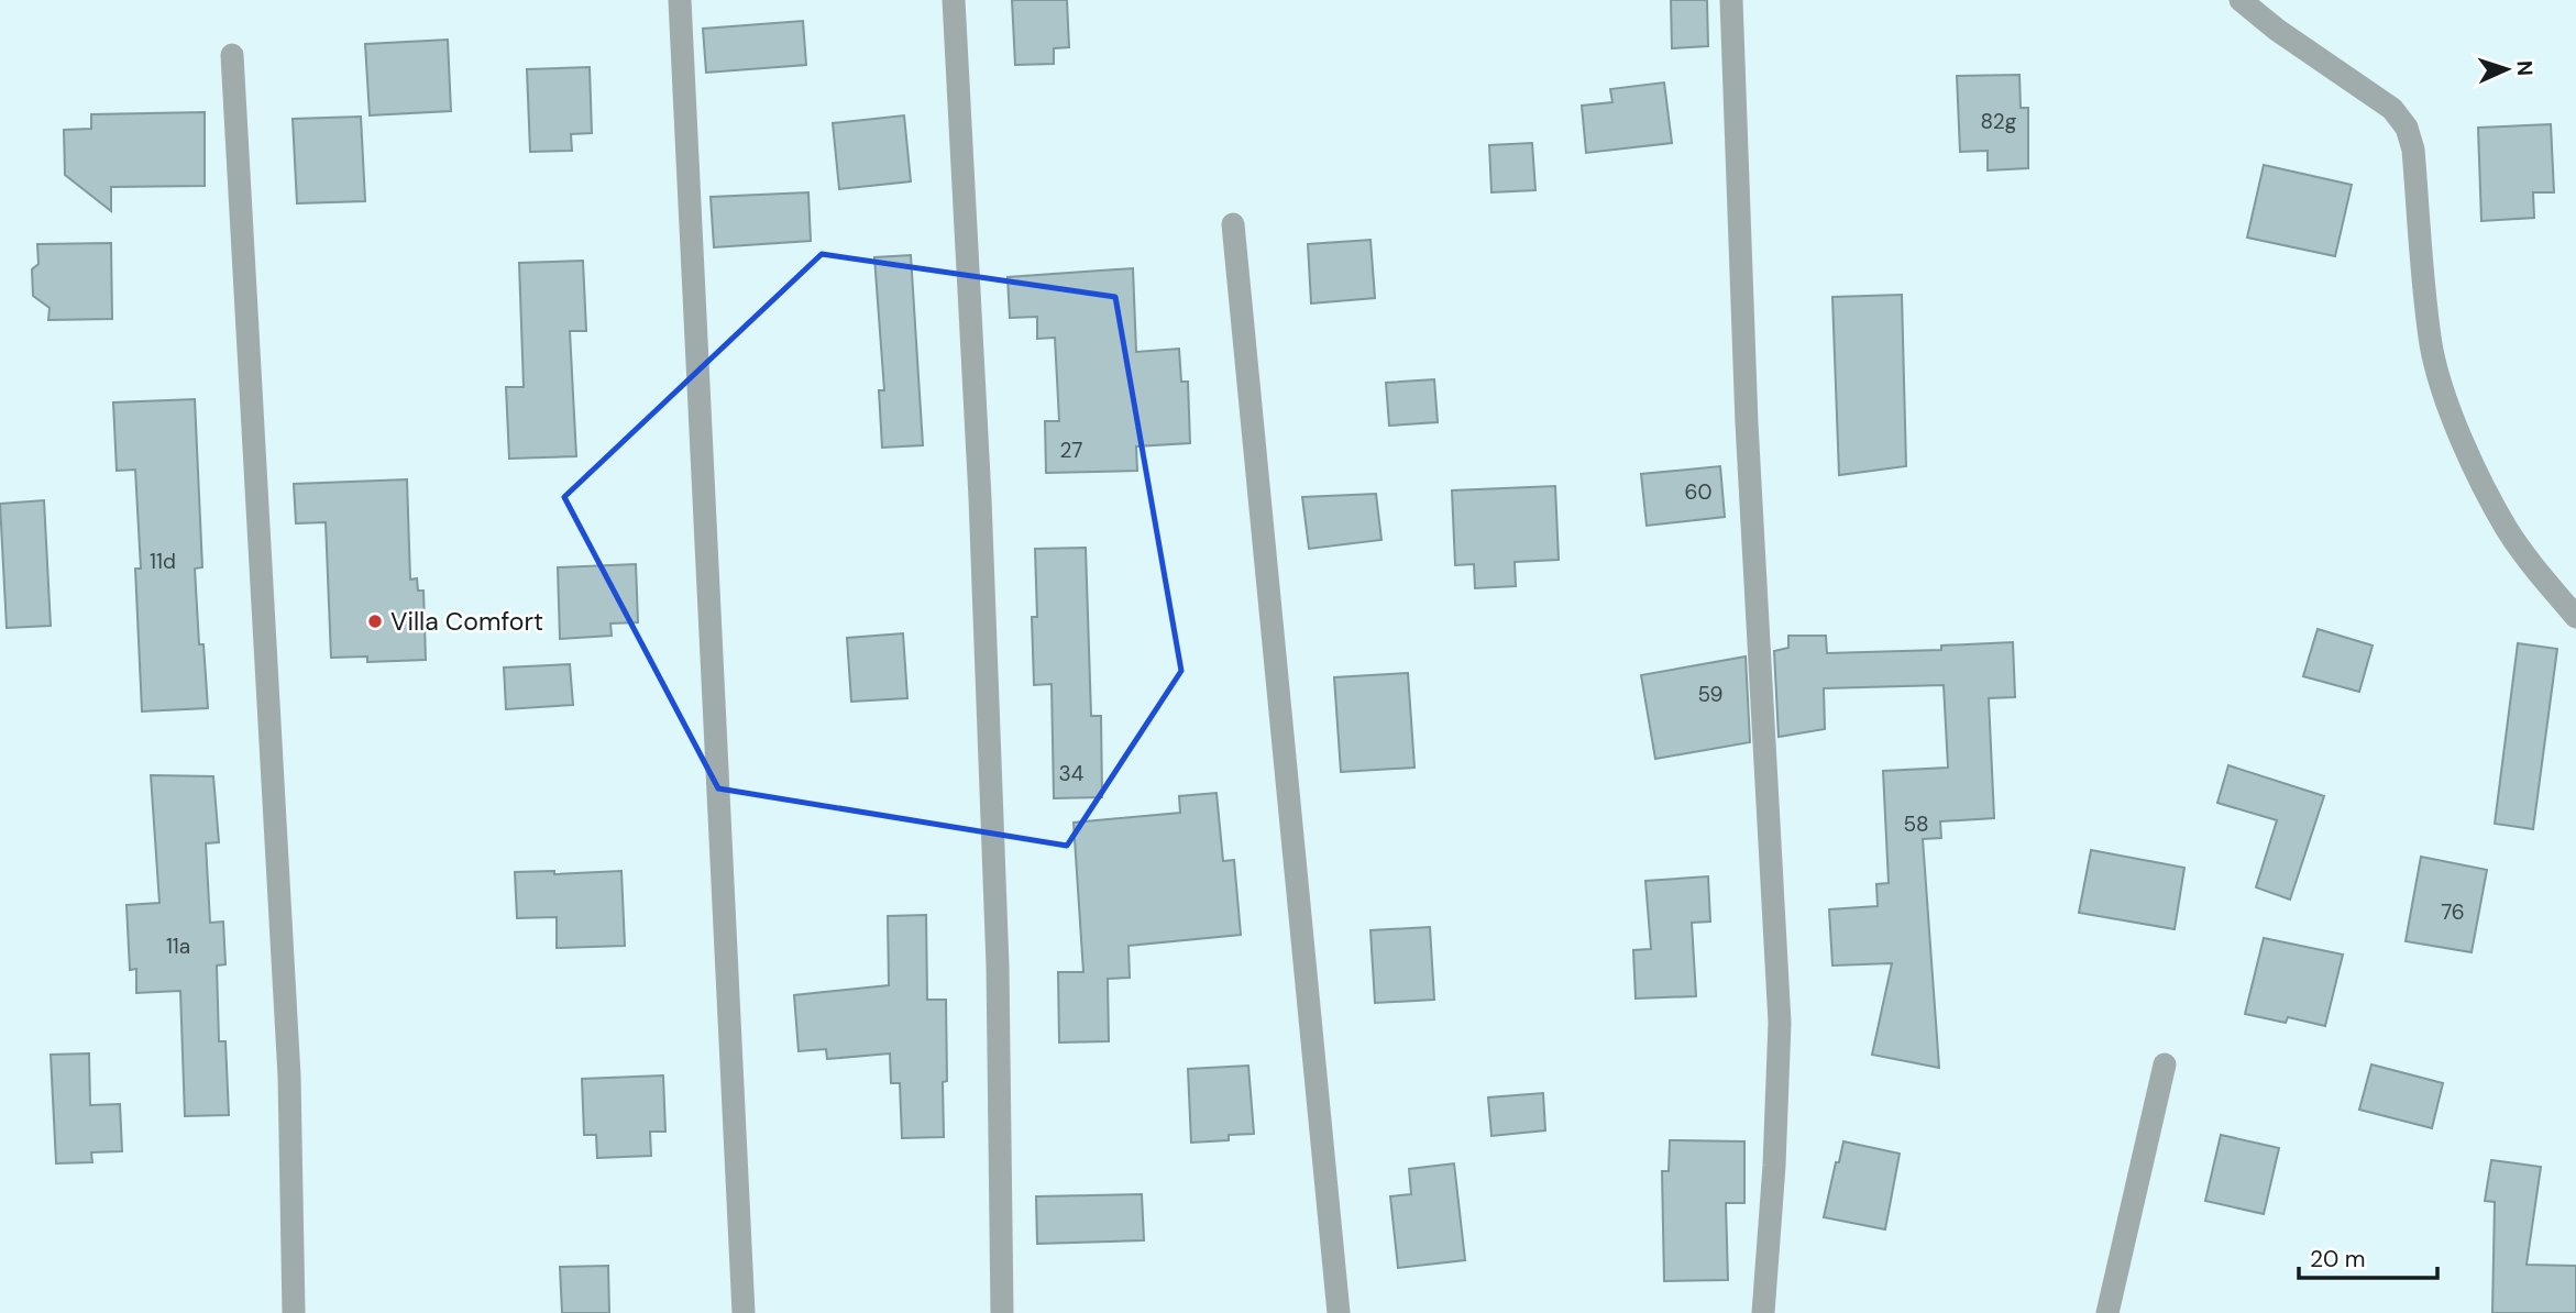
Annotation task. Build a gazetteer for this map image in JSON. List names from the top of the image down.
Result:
{
  "places": ["Villa Comfort"],
  "house_numbers": [
    "82g",
    "27",
    "60",
    "11d",
    "59",
    "34",
    "58",
    "76",
    "11a"
  ],
  "scale_bar": "20 m",
  "north": "right"
}
